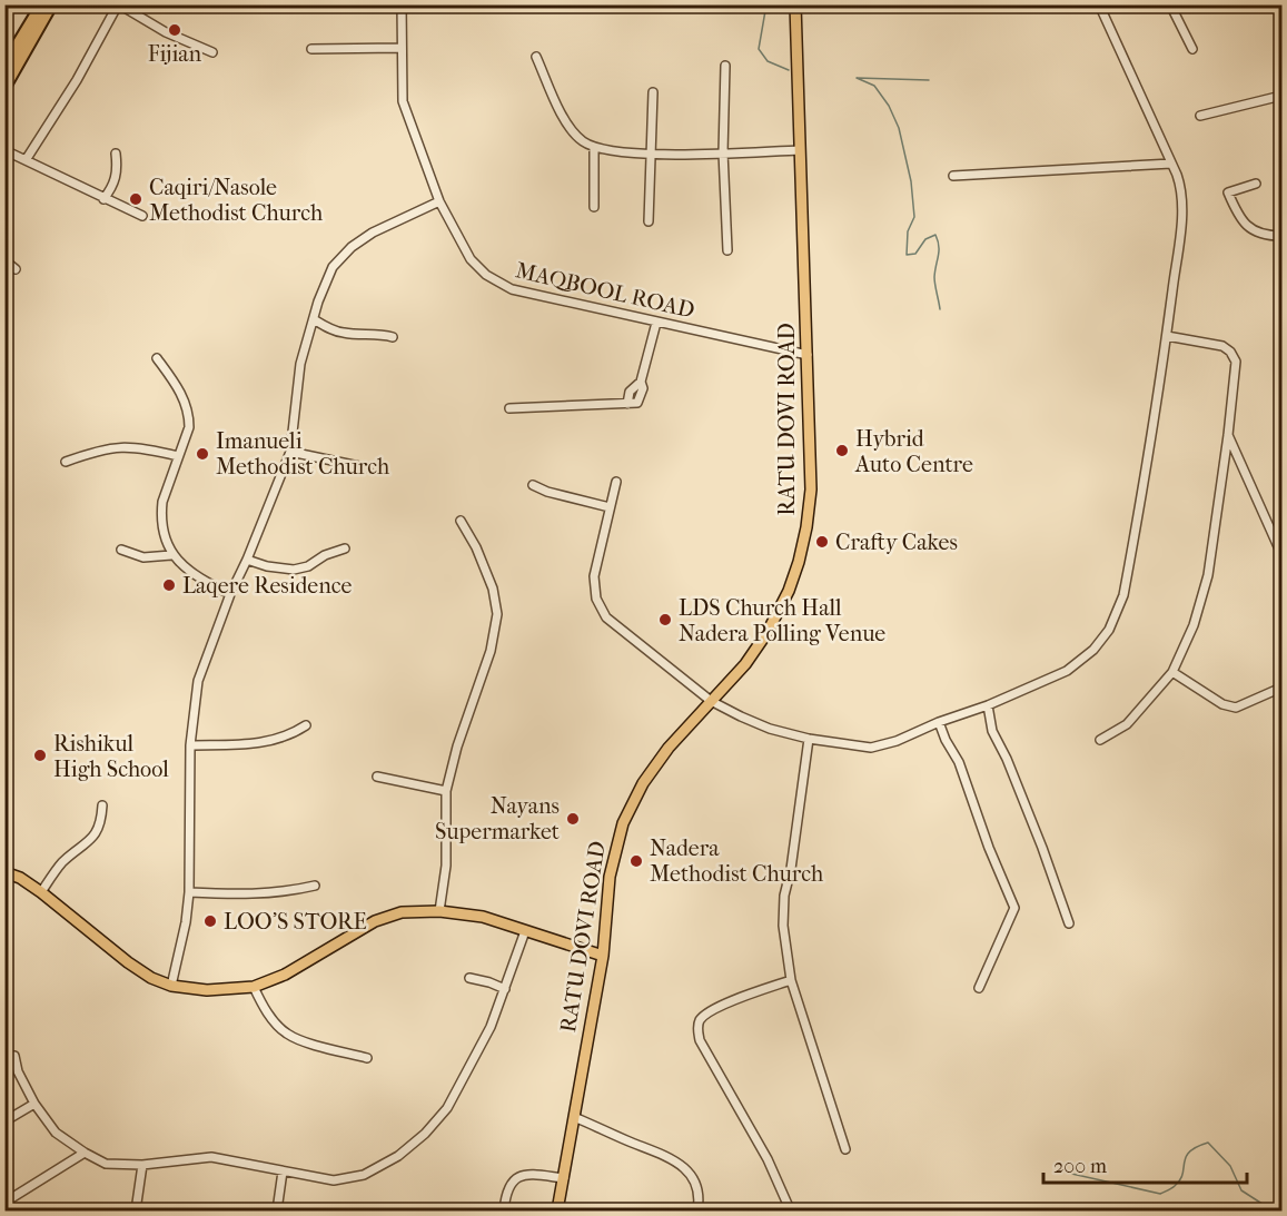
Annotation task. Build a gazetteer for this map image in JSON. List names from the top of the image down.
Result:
{
  "streets": {
    "main road": ["RATU DOVI ROAD"],
    "street": ["MAQBOOL ROAD"]
  },
  "crossings": [
    ["MAQBOOL ROAD", "RATU DOVI ROAD"]
  ],
  "places": [
    "Fijian",
    "Caqiri/Nasole Methodist Church",
    "Hybrid Auto Centre",
    "Imanueli Methodist Church",
    "Crafty Cakes",
    "Laqere Residence",
    "LDS Church Hall Nadera Polling Venue",
    "Rishikul High School",
    "Nayans Supermarket",
    "Nadera Methodist Church",
    "LOO'S STORE"
  ],
  "scale_bar": "200 m"
}
